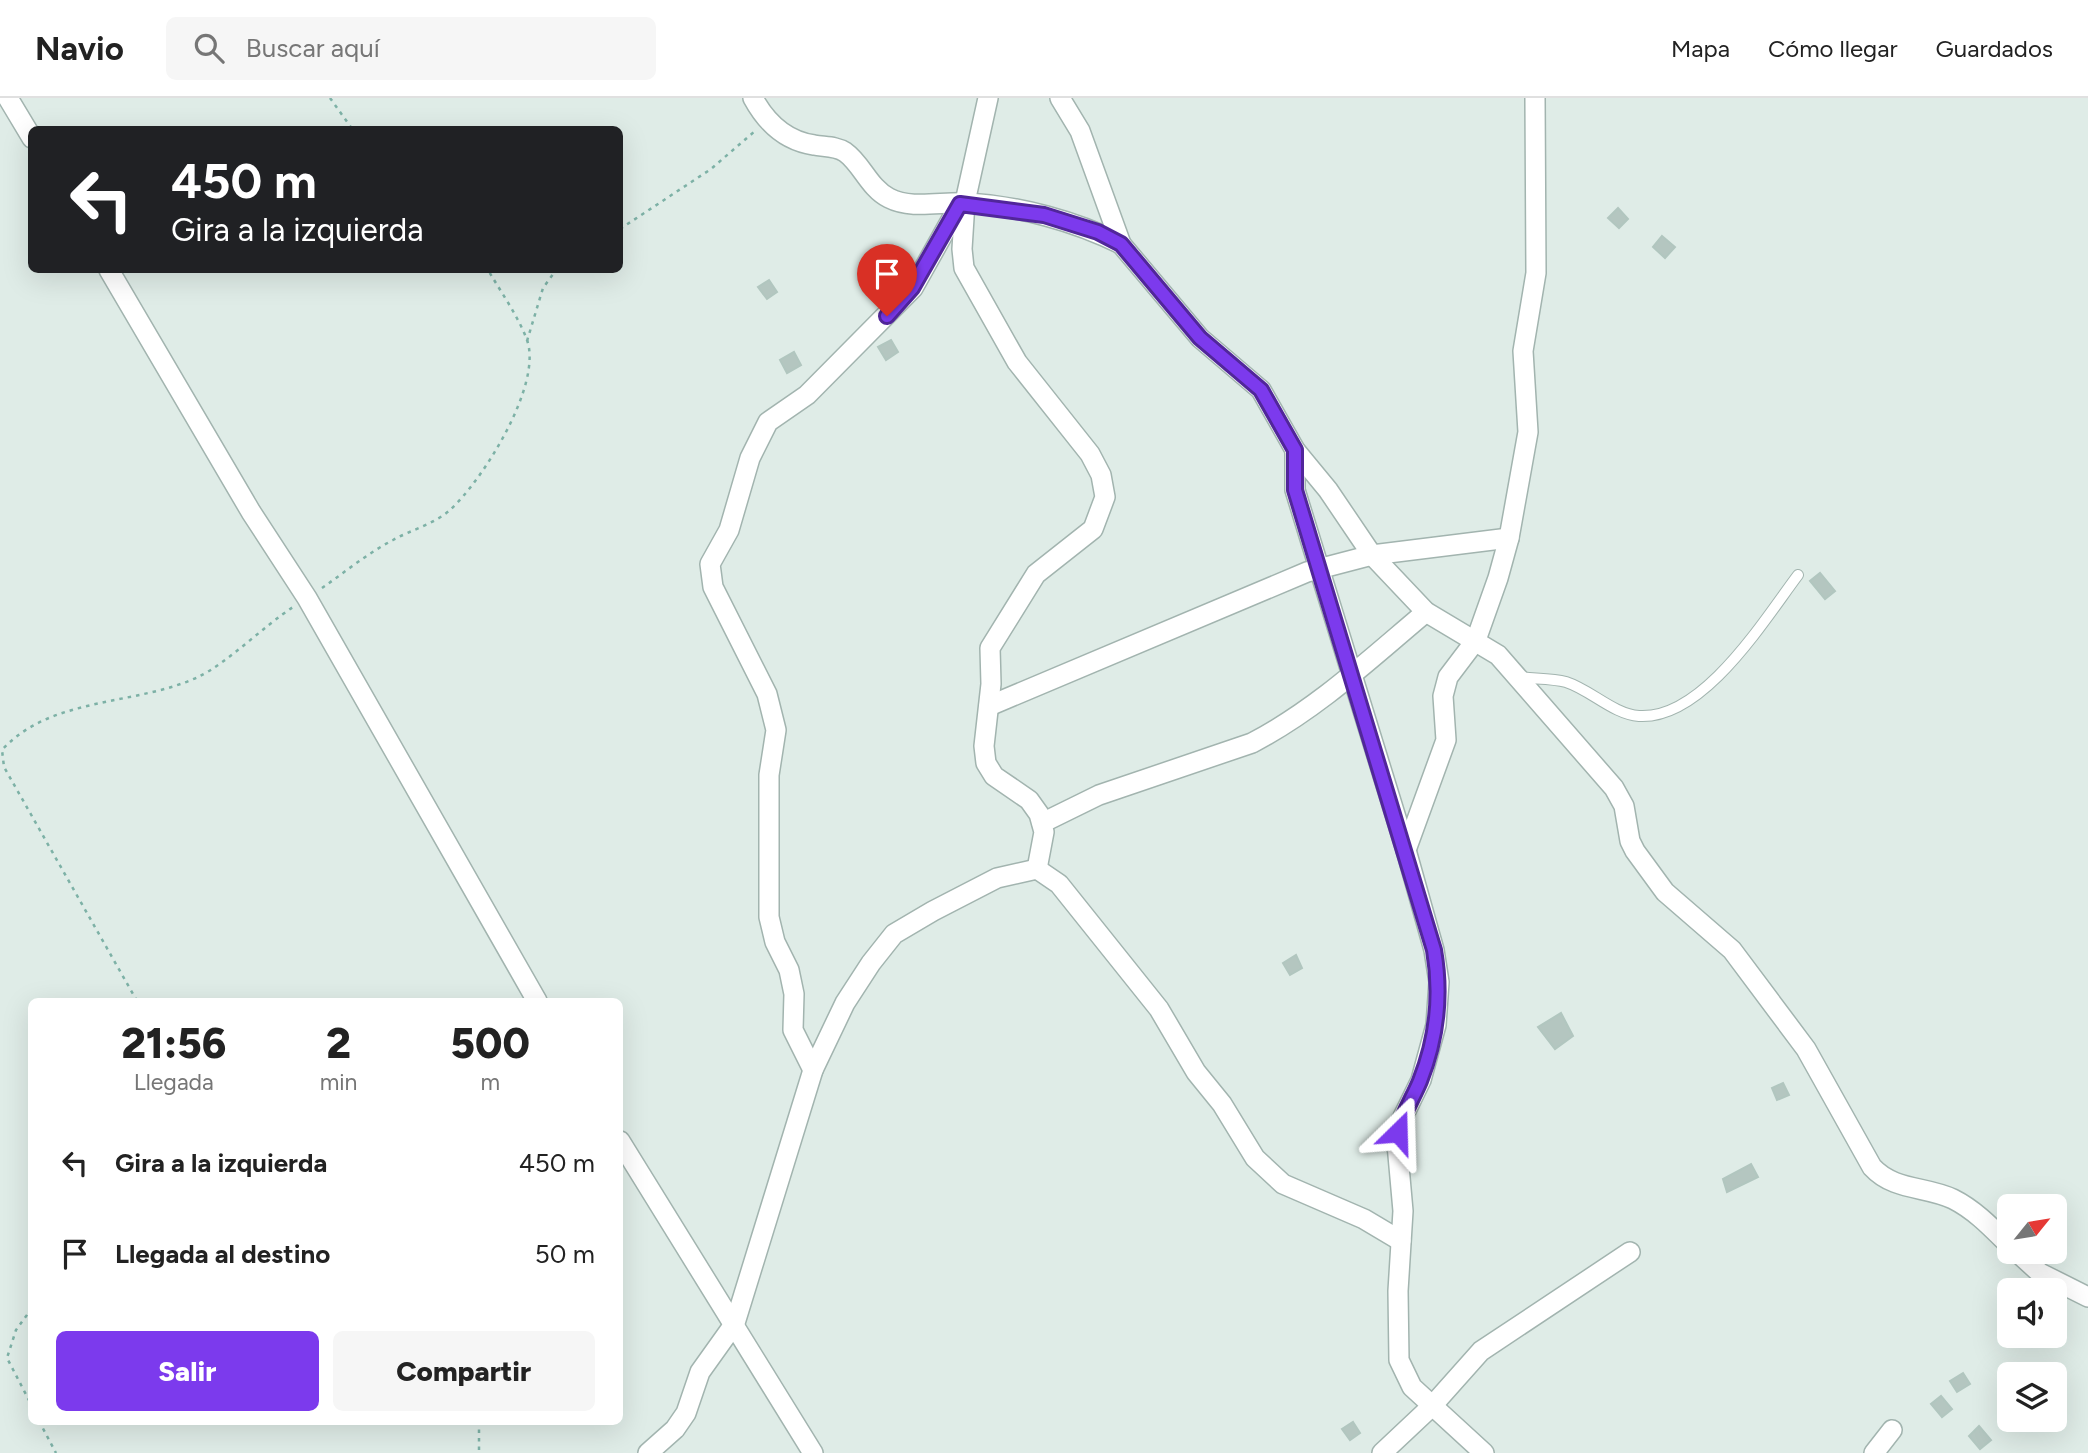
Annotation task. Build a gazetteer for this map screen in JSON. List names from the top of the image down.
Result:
{
  "north": "top right",
  "page": {
    "header": "Navio",
    "search": "Buscar aquí",
    "nav": ["Mapa", "Cómo llegar", "Guardados"],
    "turn": ["450 m", "Gira a la izquierda"],
    "eta": [
      "21:56",
      "Llegada",
      "2",
      "min",
      "500",
      "m"
    ],
    "list": [
      {
        "name": "Gira a la izquierda",
        "value": "450 m"
      },
      {
        "name": "Llegada al destino",
        "value": "50 m"
      }
    ],
    "buttons": ["Salir", "Compartir"]
  }
}
